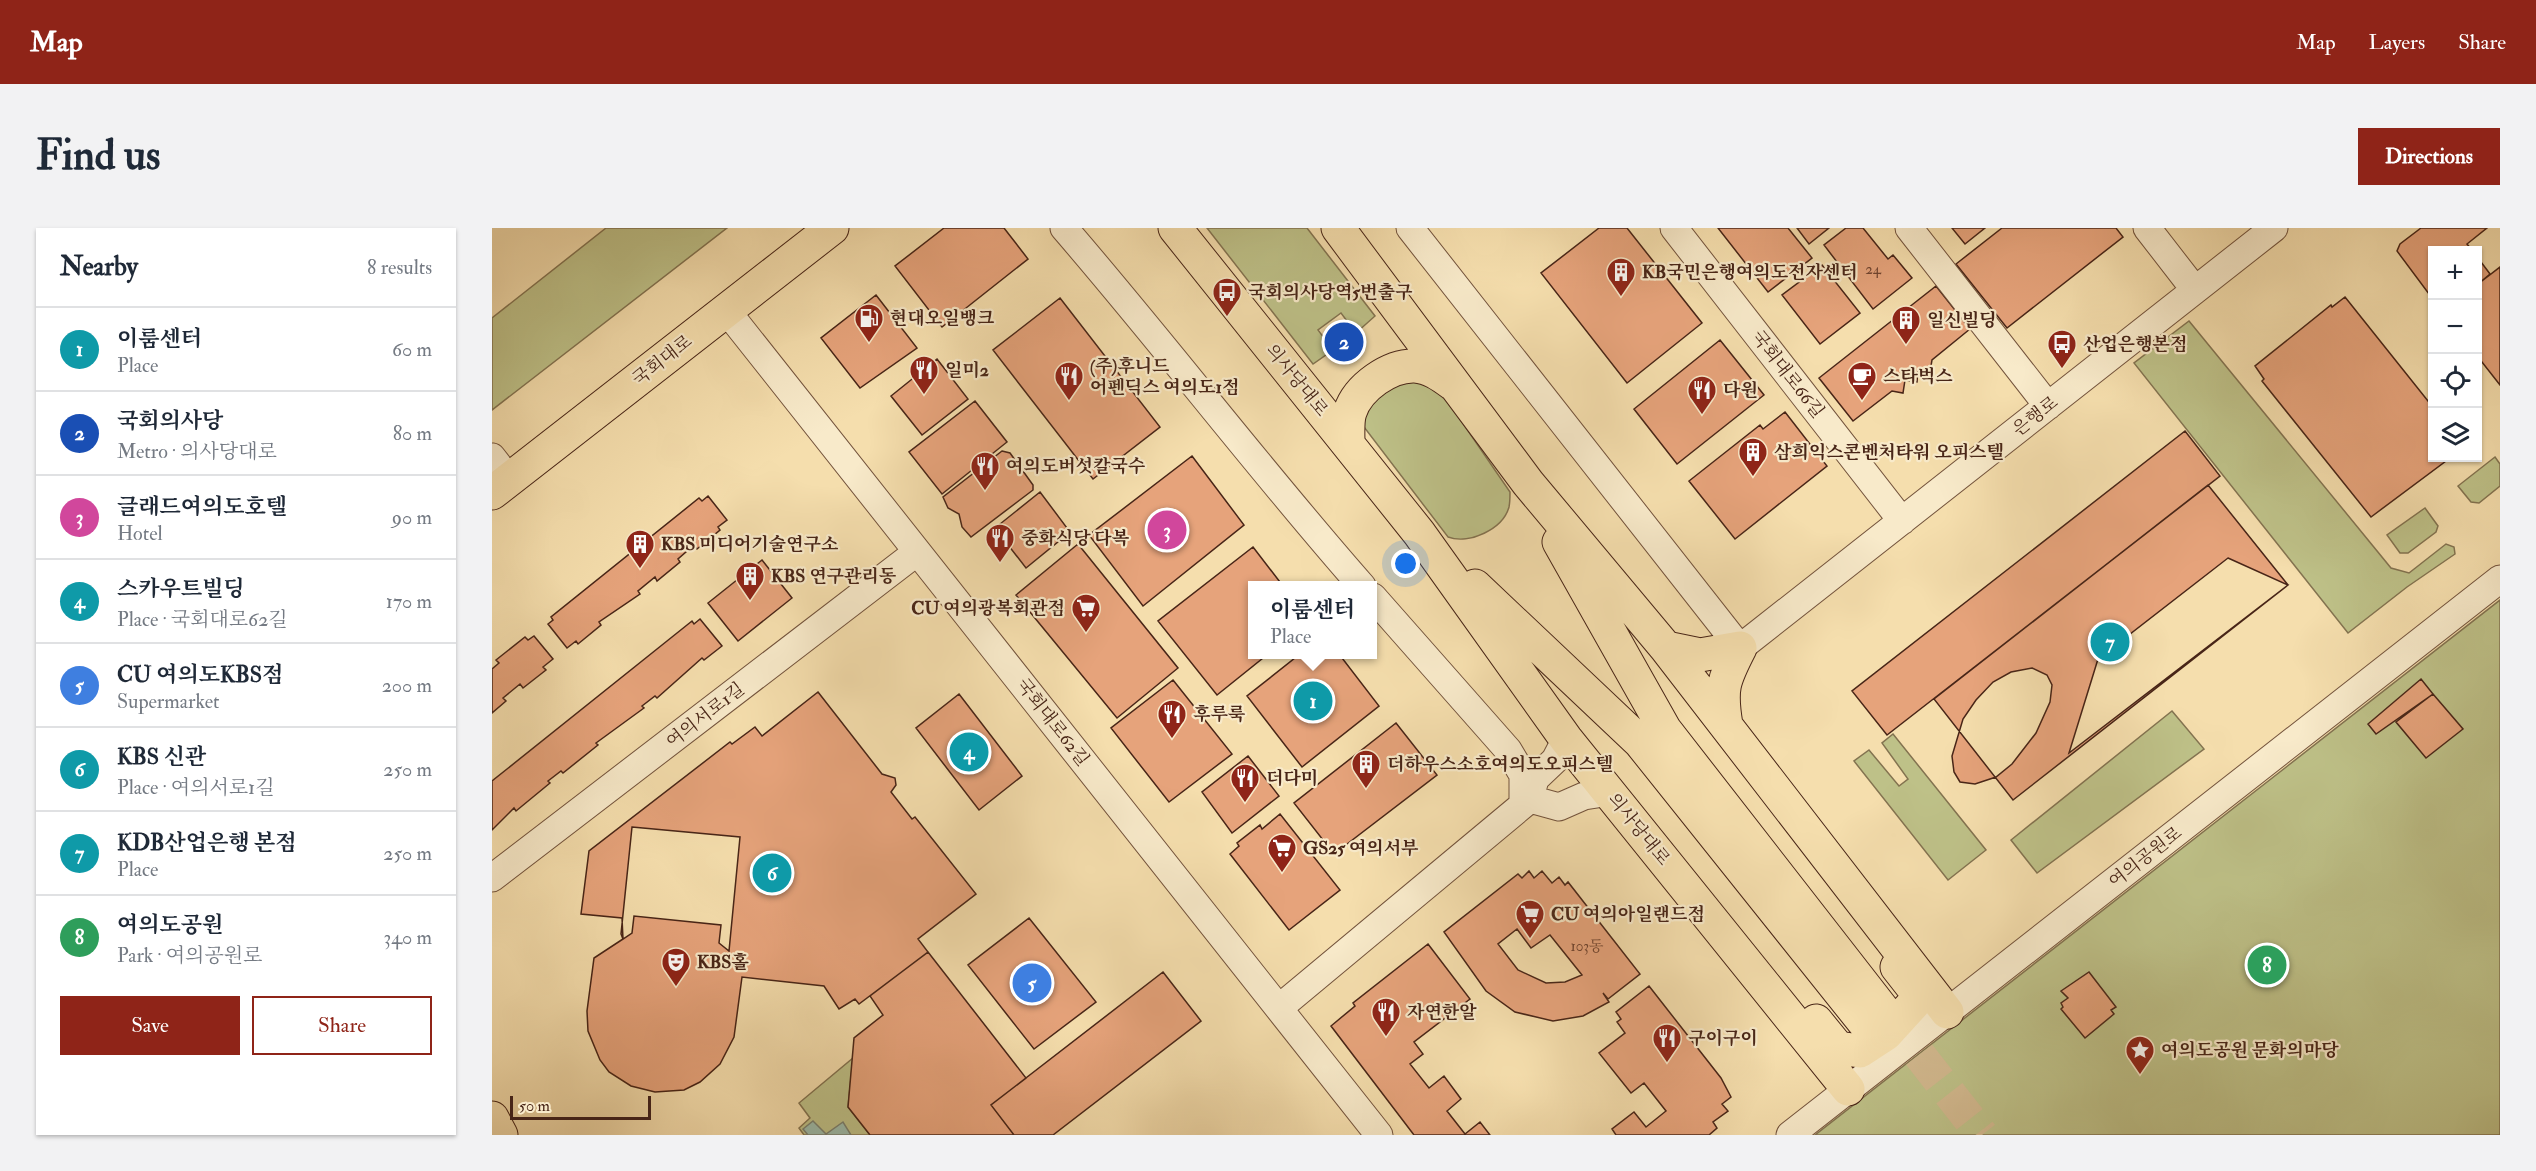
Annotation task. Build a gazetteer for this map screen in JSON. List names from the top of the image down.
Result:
{
  "streets": {
    "main road": ["국회대로", "의사당대로"],
    "street": [
      "국회대로66길",
      "은행로",
      "여의서로1길",
      "국회대로62길",
      "여의공원로"
    ]
  },
  "crossings": [
    ["국회대로", "국회대로62길"],
    ["국회대로66길", "은행로"],
    ["의사당대로", "여의공원로"],
    ["여의서로1길", "국회대로62길"]
  ],
  "places": {
    "building": [
      "KB국민은행여의도전자센터",
      "일신빌딩",
      "삼희익스콘벤처타워 오피스텔",
      "KBS 미디어기술연구소",
      "KBS 연구관리동",
      "더하우스소호여의도오피스텔"
    ],
    "bus stop": ["국회의사당역5번출구", "산업은행본점"],
    "fuel station": ["현대오일뱅크"],
    "restaurant": [
      "일미2",
      "(주)후니드 어펜딕스 여의도1점",
      "다원",
      "여의도버섯칼국수",
      "중화식당 다복",
      "후루룩",
      "더다미",
      "자연한알",
      "구이구이"
    ],
    "cafe": ["스타벅스"],
    "supermarket": ["CU 여의광복회관점", "GS25 여의서부", "CU 여의아일랜드점"],
    "theatre": ["KBS홀"],
    "place": ["여의도공원 문화의마당"]
  },
  "house_numbers": ["24", "103동"],
  "scale_bar": "50 m",
  "page": {
    "header": "Map",
    "nav": ["Map", "Layers", "Share"],
    "buttons": [
      "Directions",
      ["Save", "Share"]
    ],
    "title": "Find us",
    "heading": ["Nearby", "8 results"],
    "map_buttons": ["+", "−"],
    "list": [
      {
        "mark": "1",
        "name": "이룸센터",
        "note": "Place",
        "value": "60 m"
      },
      {
        "mark": "2",
        "name": "국회의사당",
        "note": "Metro · 의사당대로",
        "value": "80 m"
      },
      {
        "mark": "3",
        "name": "글래드여의도호텔",
        "note": "Hotel",
        "value": "90 m"
      },
      {
        "mark": "4",
        "name": "스카우트빌딩",
        "note": "Place · 국회대로62길",
        "value": "170 m"
      },
      {
        "mark": "5",
        "name": "CU 여의도KBS점",
        "note": "Supermarket",
        "value": "200 m"
      },
      {
        "mark": "6",
        "name": "KBS 신관",
        "note": "Place · 여의서로1길",
        "value": "250 m"
      },
      {
        "mark": "7",
        "name": "KDB산업은행 본점",
        "note": "Place",
        "value": "250 m"
      },
      {
        "mark": "8",
        "name": "여의도공원",
        "note": "Park · 여의공원로",
        "value": "340 m"
      }
    ],
    "pins": [
      "2",
      "3",
      "7",
      "1",
      "4",
      "6",
      "8",
      "5"
    ],
    "popup": ["이룸센터", "Place"],
    "scale": "50 m"
  }
}
